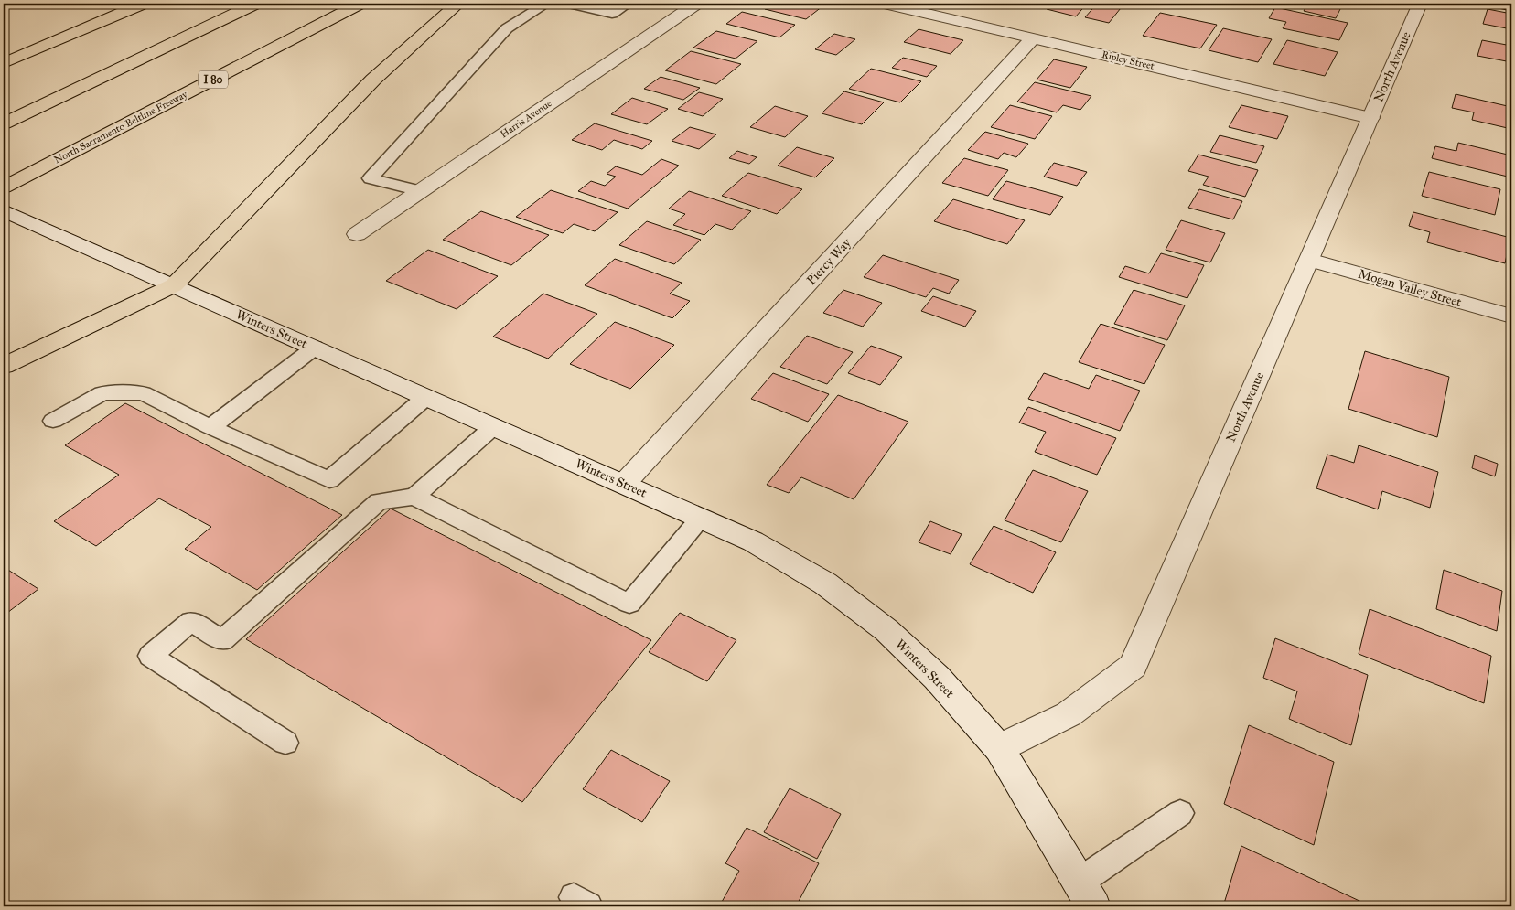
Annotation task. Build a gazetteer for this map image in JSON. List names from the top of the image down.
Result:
{
  "streets": {
    "highway": ["I 80", "North Sacramento Beltline Freeway"],
    "street": [
      "Ripley Street",
      "North Avenue",
      "Harris Avenue",
      "Piercy Way",
      "Mogan Valley Street",
      "Winters Street"
    ]
  },
  "crossings": [
    ["Ripley Street", "North Avenue"],
    ["Ripley Street", "Piercy Way"],
    ["North Avenue", "Mogan Valley Street"],
    ["North Avenue", "Winters Street"],
    ["Piercy Way", "Winters Street"]
  ]
}
